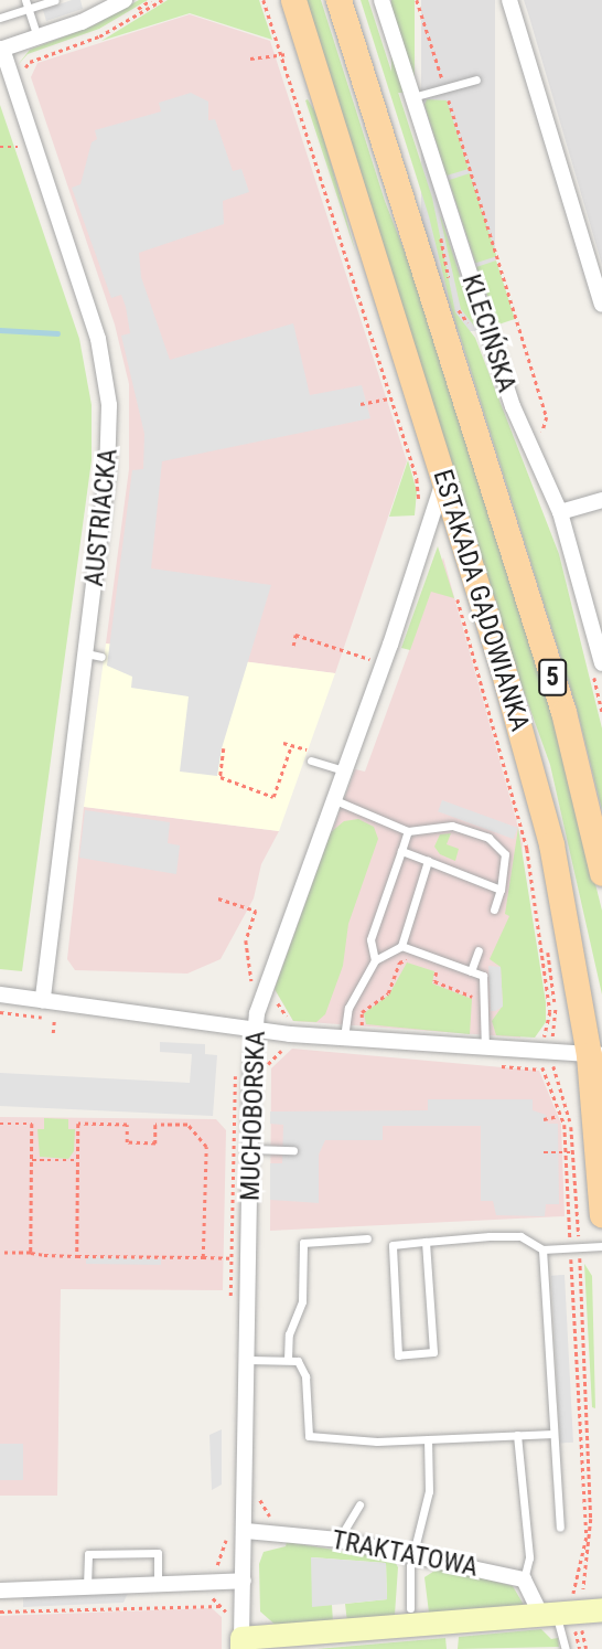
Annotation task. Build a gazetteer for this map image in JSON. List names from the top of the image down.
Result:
{
  "streets": {
    "main road": ["ESTAKADA GĄDOWIANKA", "5", "TRAKTATOWA"],
    "street": ["KLECIŃSKA", "AUSTRIACKA", "MUCHOBORSKA"]
  },
  "crossings": [
    ["ESTAKADA GĄDOWIANKA", "MUCHOBORSKA"],
    ["MUCHOBORSKA", "TRAKTATOWA"]
  ]
}
